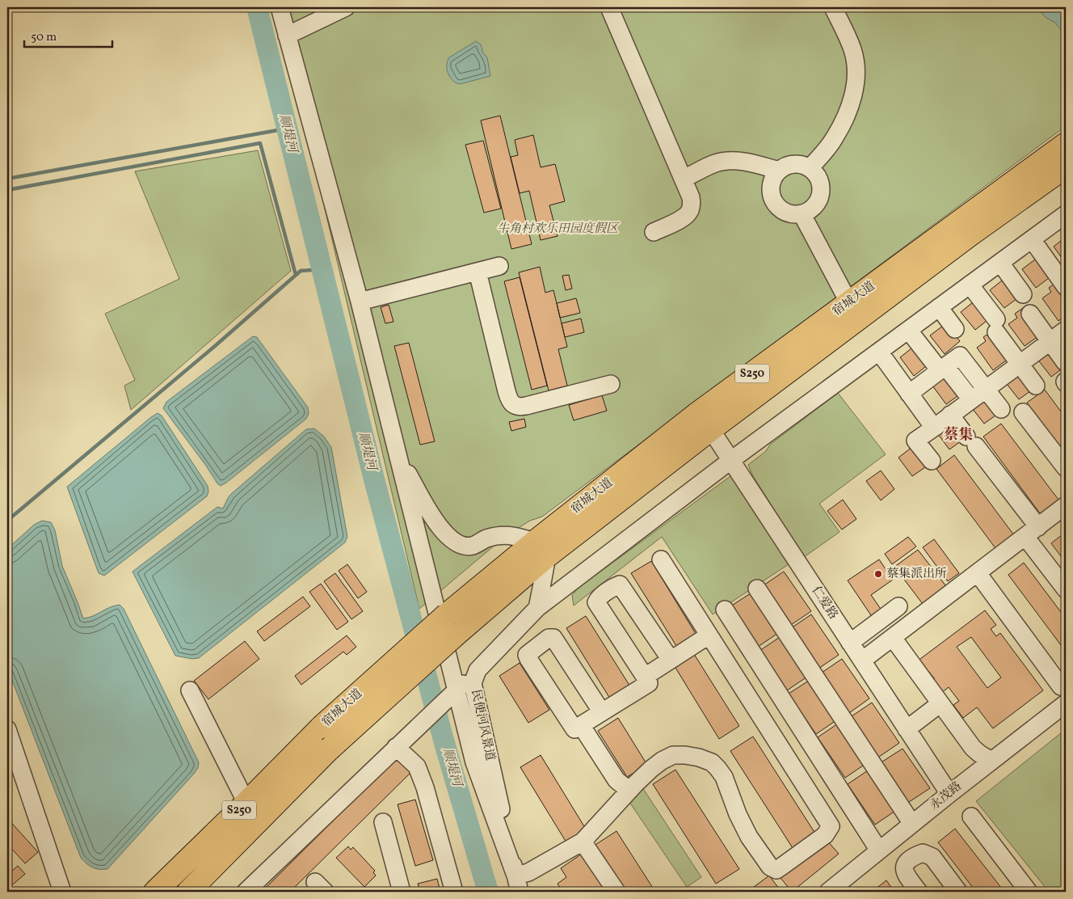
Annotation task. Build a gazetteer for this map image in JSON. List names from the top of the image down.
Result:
{
  "streets": {
    "main road": ["宿城大道", "S250"],
    "street": ["仁爱路", "民便河风景道", "永茂路"]
  },
  "crossings": [
    ["宿城大道", "仁爱路"],
    ["仁爱路", "永茂路"]
  ],
  "districts": ["蔡集"],
  "water": ["顺堤河"],
  "parks": ["牛角村欢乐田园度假区"],
  "places": ["蔡集派出所"],
  "scale_bar": "50 m"
}
